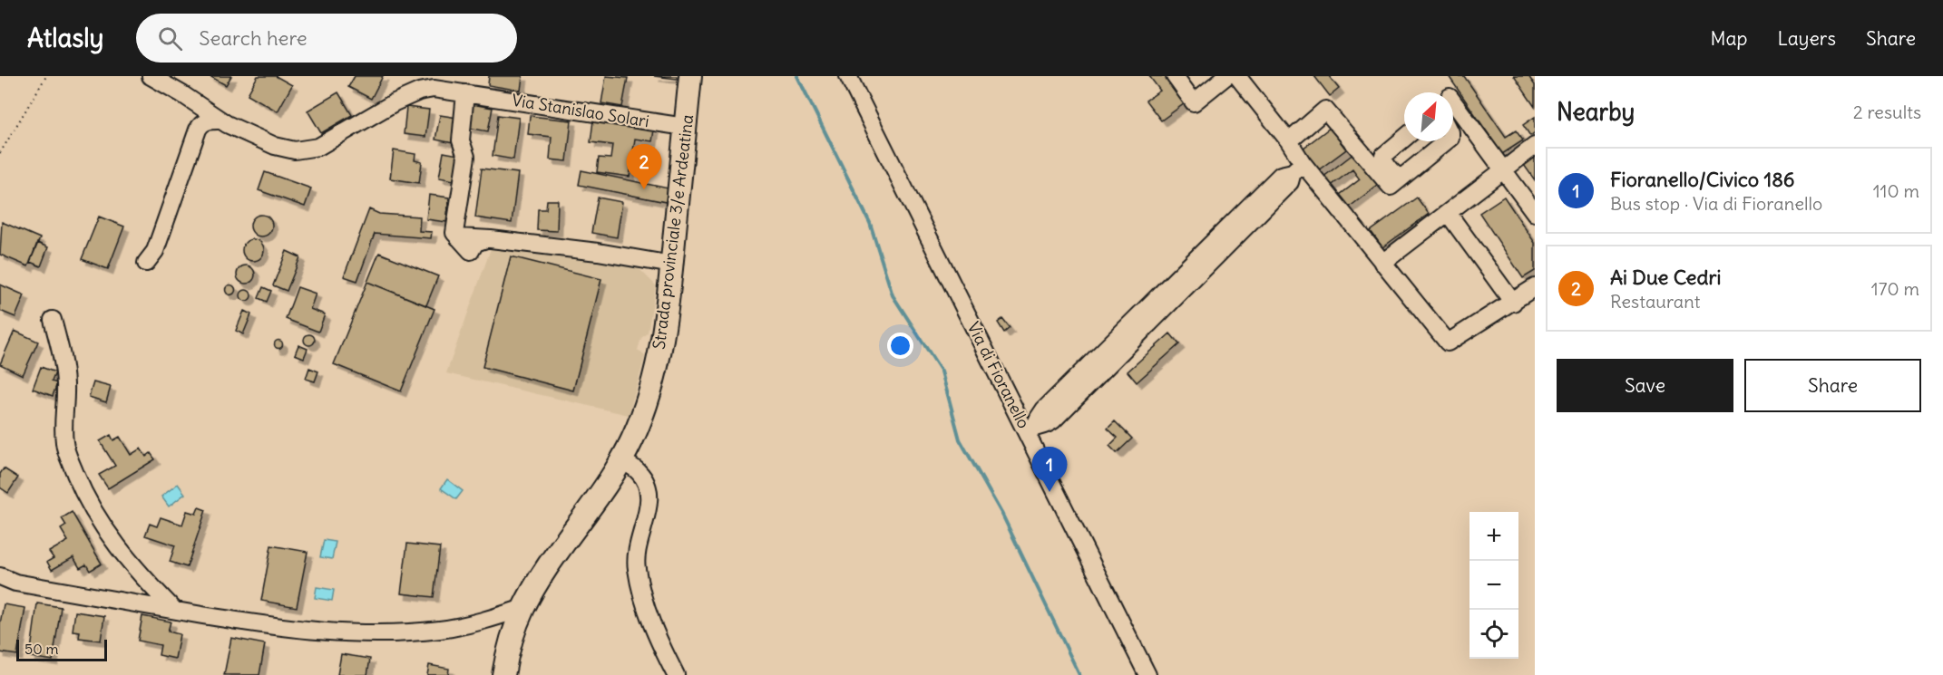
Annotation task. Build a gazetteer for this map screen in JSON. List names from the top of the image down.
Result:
{
  "streets": {
    "main road": ["Strada provinciale 3/e Ardeatina"],
    "street": ["Via Stanislao Solari", "Via di Fioranello"]
  },
  "crossings": [
    ["Via Stanislao Solari", "Strada provinciale 3/e Ardeatina"]
  ],
  "scale_bar": "50 m",
  "north": "top right",
  "page": {
    "header": "Atlasly",
    "search": "Search here",
    "nav": ["Map", "Layers", "Share"],
    "heading": ["Nearby", "2 results"],
    "pins": ["2", "1"],
    "list": [
      {
        "mark": "1",
        "name": "Fioranello/Civico 186",
        "note": "Bus stop · Via di Fioranello",
        "value": "110 m"
      },
      {
        "mark": "2",
        "name": "Ai Due Cedri",
        "note": "Restaurant",
        "value": "170 m"
      }
    ],
    "buttons": ["Save", "Share"],
    "map_buttons": ["+", "−"],
    "scale": "50 m"
  }
}
